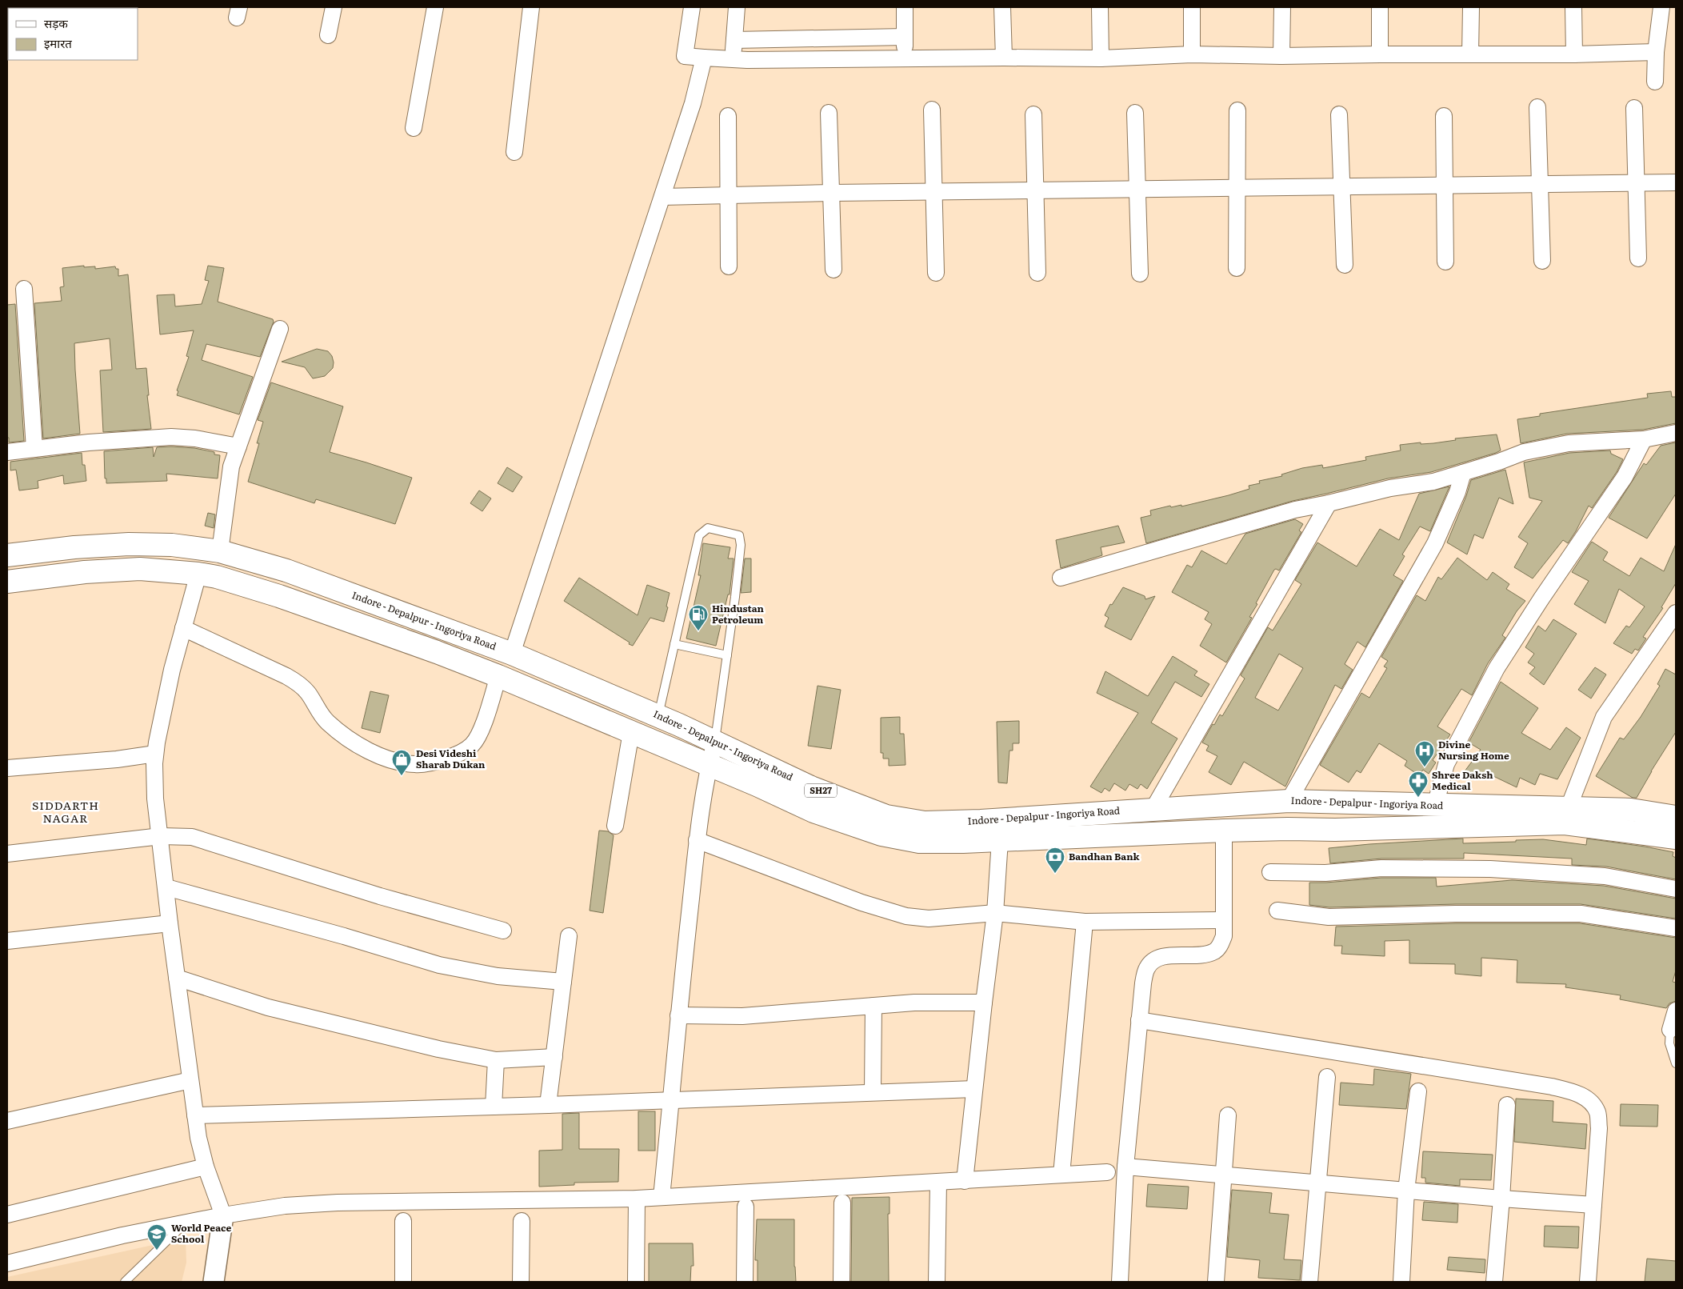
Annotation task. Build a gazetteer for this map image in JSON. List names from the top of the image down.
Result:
{
  "streets": {
    "main road": ["Indore - Depalpur - Ingoriya Road", "SH27"]
  },
  "districts": ["SIDDARTH NAGAR"],
  "places": {
    "fuel station": ["Hindustan Petroleum"],
    "hospital": ["Divine Nursing Home"],
    "shop": ["Desi Videshi Sharab Dukan"],
    "pharmacy": ["Shree Daksh Medical"],
    "bank": ["Bandhan Bank"],
    "school or university": ["World Peace School"]
  },
  "legend": ["सड़क", "इमारत"]
}
